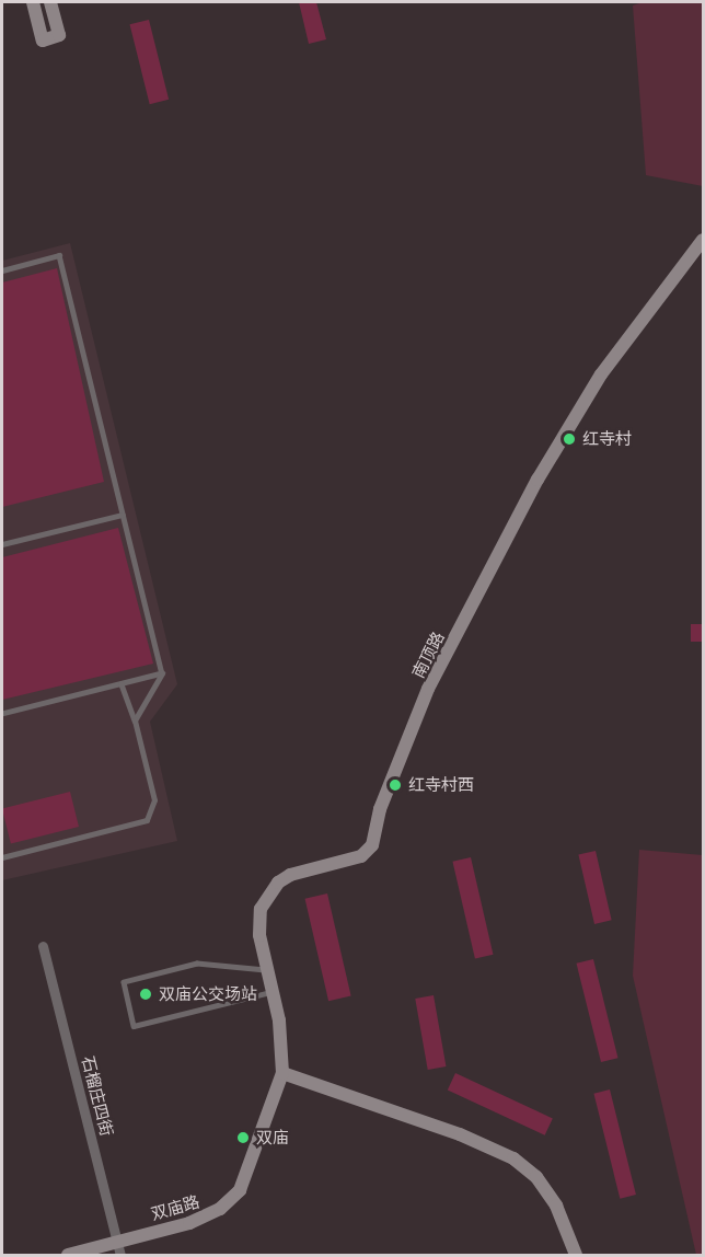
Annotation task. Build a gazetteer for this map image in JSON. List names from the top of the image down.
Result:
{
  "streets": {
    "street": ["南顶路", "石榴庄四街", "双庙路"]
  },
  "crossings": [
    ["南顶路", "双庙路"],
    ["石榴庄四街", "双庙路"]
  ],
  "places": [
    "红寺村",
    "红寺村西",
    "双庙公交场站",
    "双庙"
  ]
}
